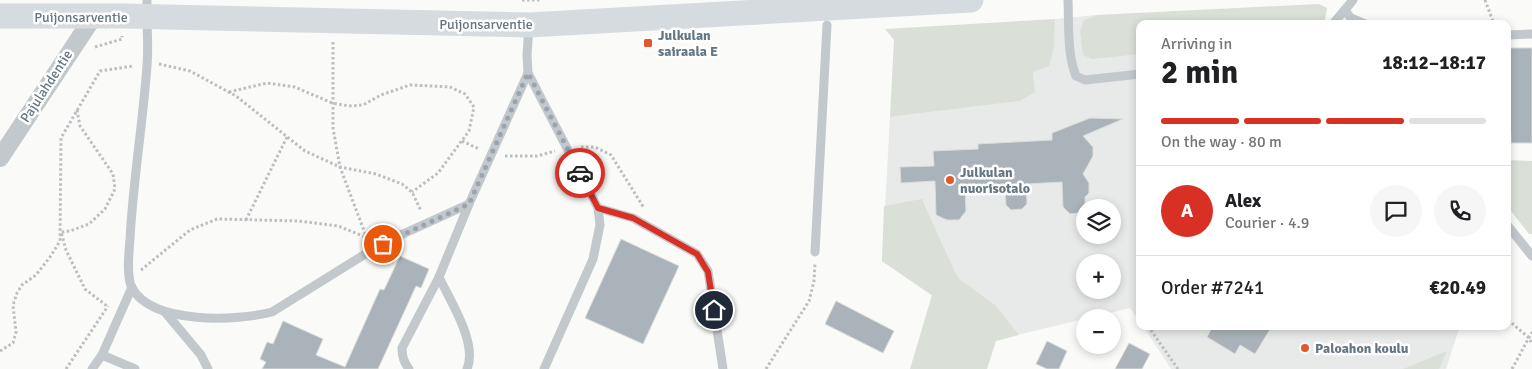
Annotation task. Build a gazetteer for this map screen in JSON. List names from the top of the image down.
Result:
{
  "streets": {
    "main road": ["Puijonsarventie"],
    "street": ["Pajulahdentie"]
  },
  "crossings": [
    ["Puijonsarventie", "Pajulahdentie"]
  ],
  "places": {
    "transit": ["Julkulan sairaala E"],
    "other": ["Julkulan nuorisotalo", "Paloahon koulu"]
  },
  "page": {
    "heading": ["2 min", "Arriving in", "18:12–18:17"],
    "panel": [
      "Alex",
      "Courier · 4.9",
      "Order #7241",
      "€20.49"
    ],
    "bar": "On the way · 80 m",
    "round": "A",
    "map_buttons": ["+", "−"]
  }
}
